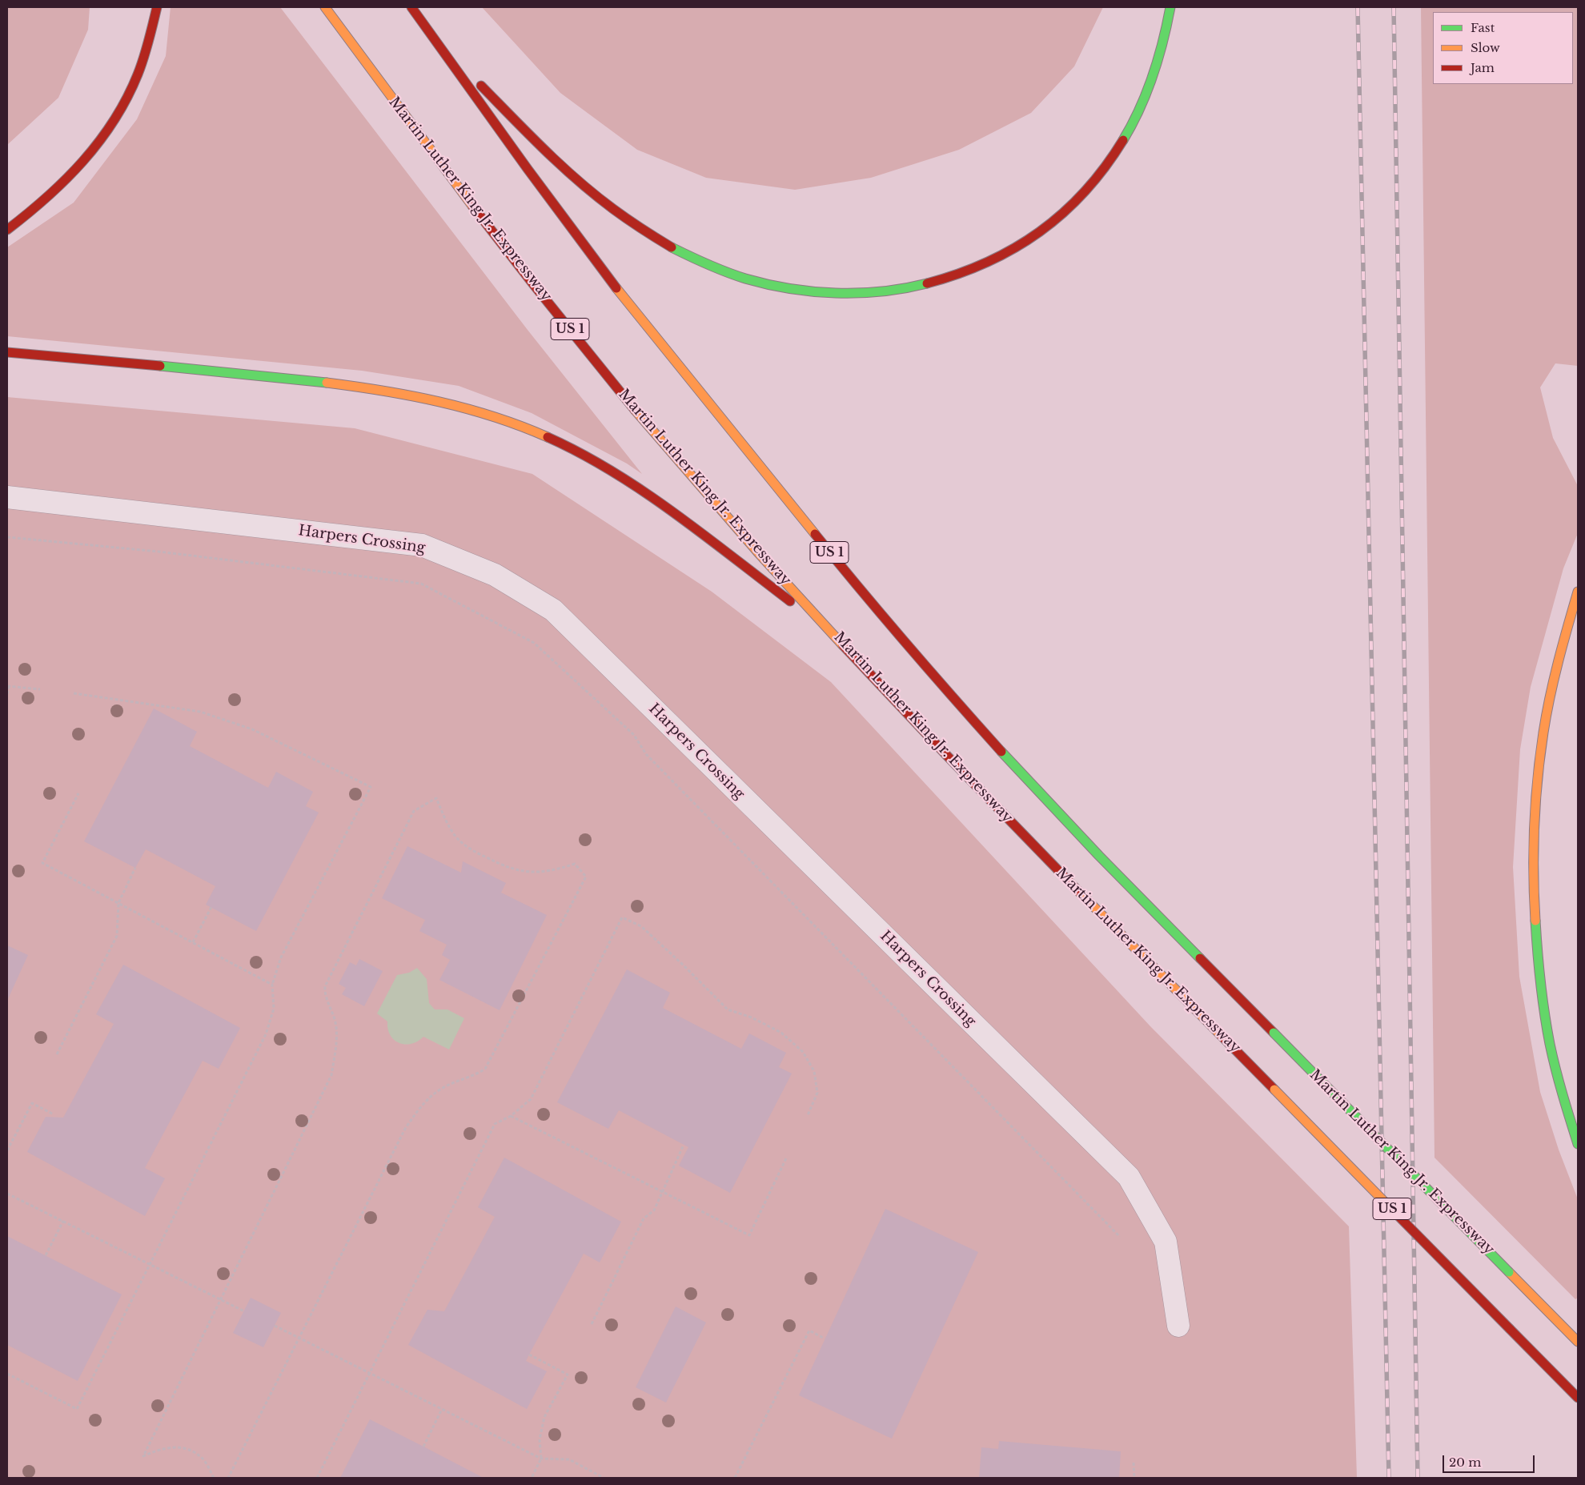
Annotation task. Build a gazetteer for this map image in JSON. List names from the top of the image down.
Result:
{
  "streets": {
    "highway": ["Martin Luther King Jr. Expressway", "US 1"],
    "street": ["Harpers Crossing"]
  },
  "legend": ["Fast", "Slow", "Jam"],
  "scale_bar": "20 m"
}
